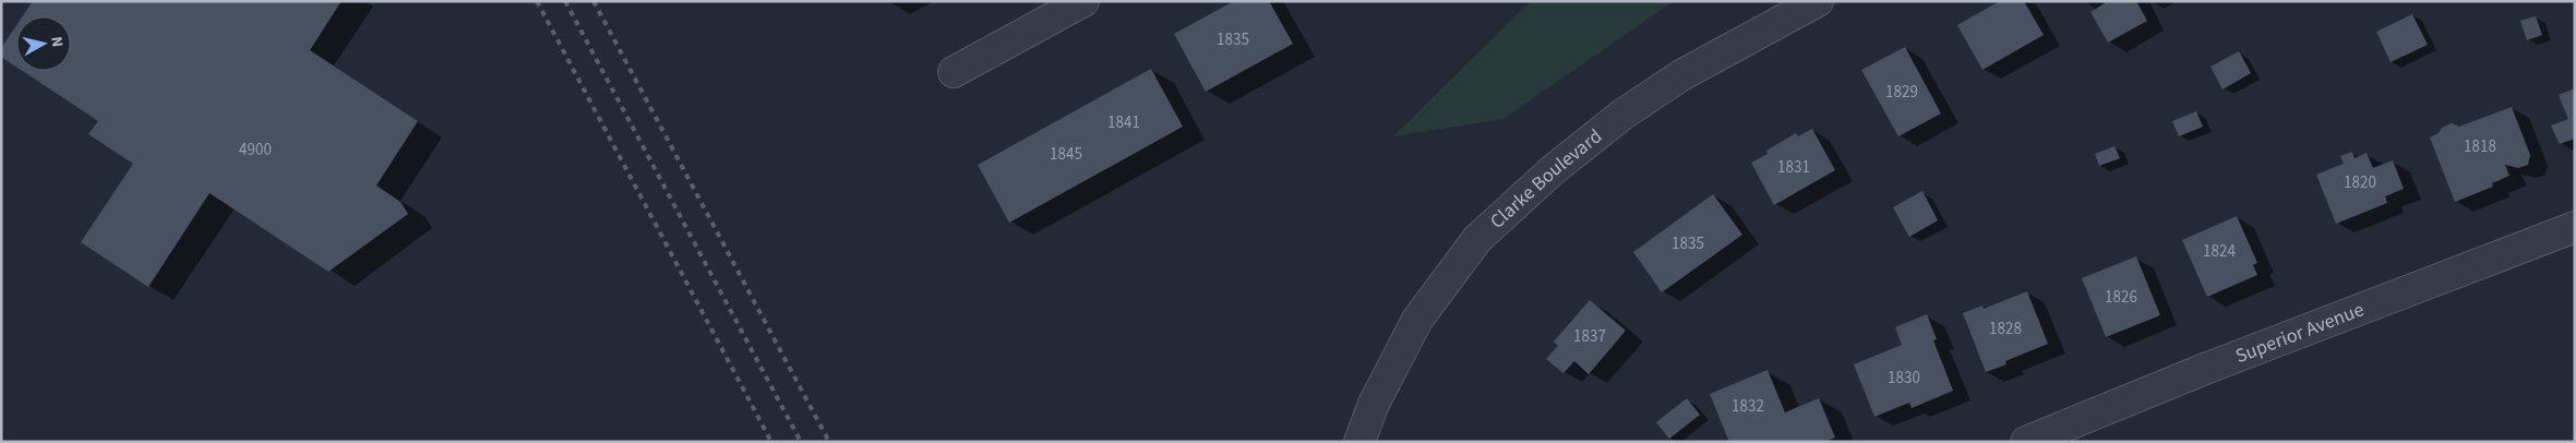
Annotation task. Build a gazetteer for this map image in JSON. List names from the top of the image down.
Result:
{
  "streets": {
    "street": ["Clarke Boulevard", "Superior Avenue"]
  },
  "house_numbers": [
    "1835",
    "1829",
    "1841",
    "1818",
    "4900",
    "1845",
    "1831",
    "1820",
    "1835",
    "1824",
    "1826",
    "1828",
    "1837",
    "1830",
    "1832"
  ],
  "north": "right"
}
